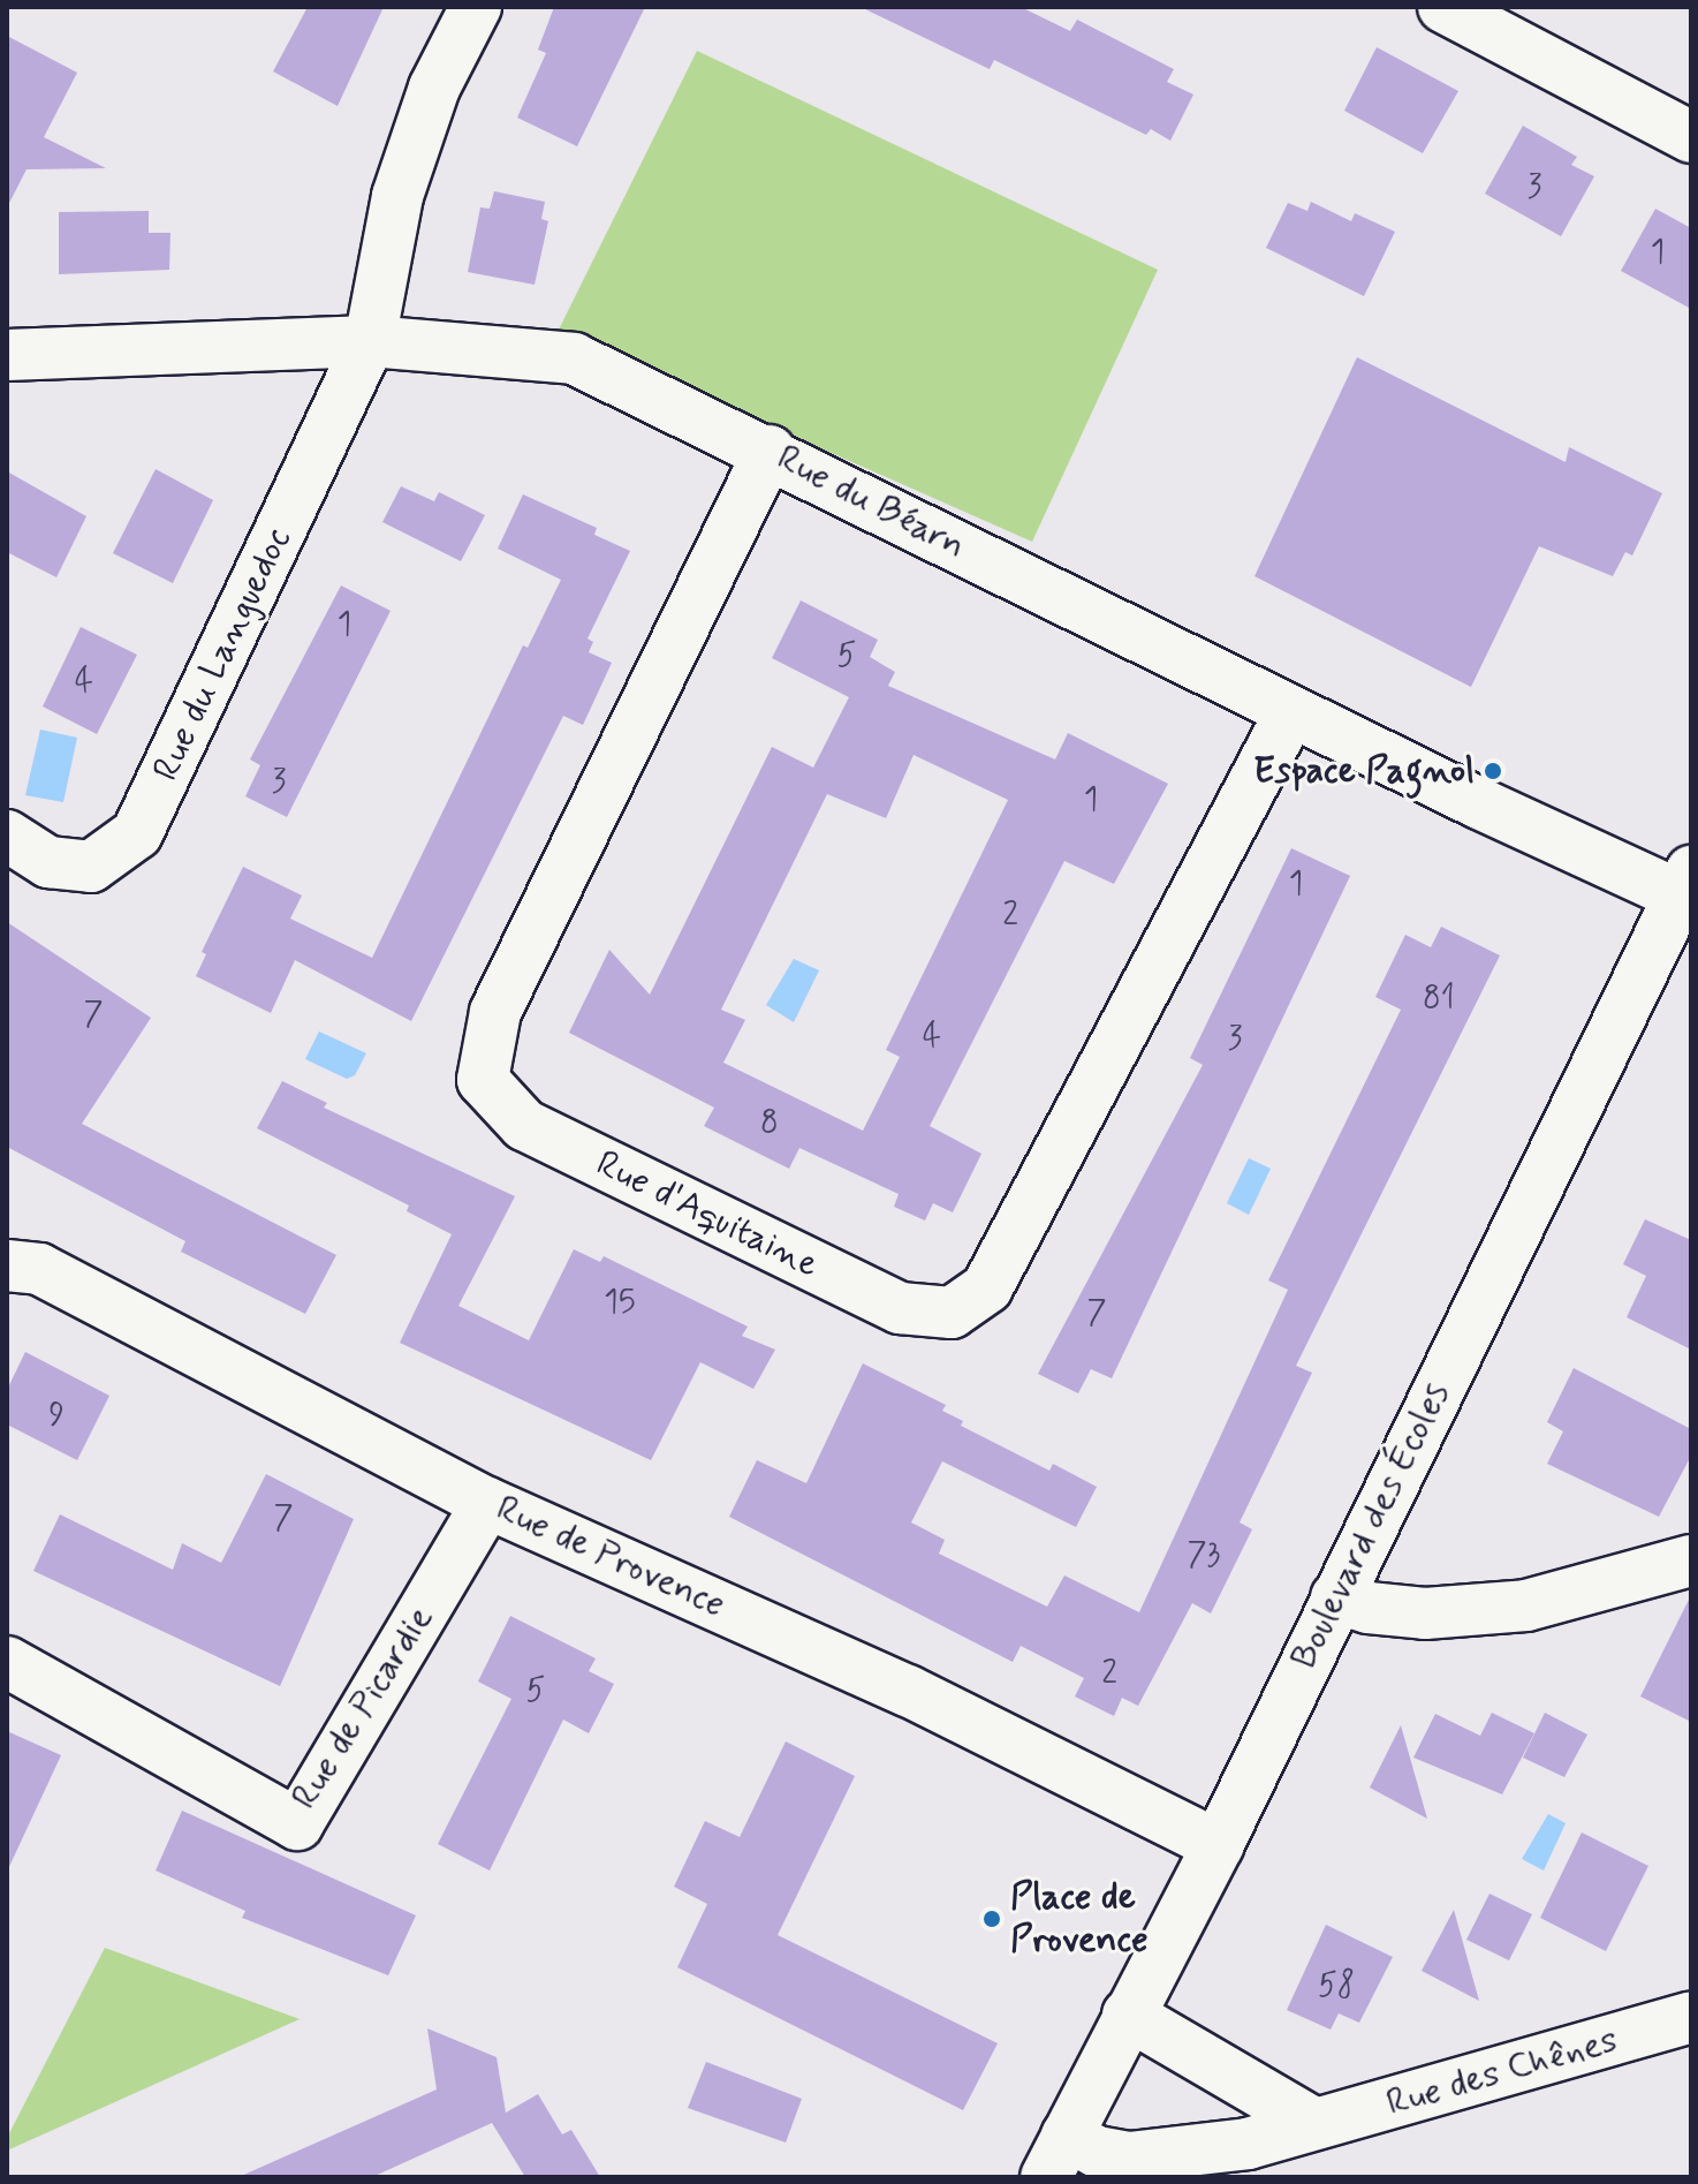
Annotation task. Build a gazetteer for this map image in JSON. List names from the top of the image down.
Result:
{
  "streets": {
    "street": [
      "Rue du Béarn",
      "Rue du Languedoc",
      "Rue d'Aquitaine",
      "Boulevard des Écoles",
      "Rue de Provence",
      "Rue de Picardie",
      "Rue des Chênes"
    ]
  },
  "crossings": [
    ["Rue du Béarn", "Rue du Languedoc"],
    ["Rue du Béarn", "Rue d'Aquitaine"],
    ["Rue du Béarn", "Boulevard des Écoles"],
    ["Boulevard des Écoles", "Rue de Provence"],
    ["Boulevard des Écoles", "Rue des Chênes"],
    ["Rue de Provence", "Rue de Picardie"]
  ],
  "places": ["Espace Pagnol", "Place de Provence"],
  "house_numbers": [
    "3",
    "1",
    "1",
    "5",
    "4",
    "3",
    "1",
    "1",
    "2",
    "81",
    "7",
    "4",
    "3",
    "8",
    "15",
    "7",
    "9",
    "7",
    "73",
    "2",
    "5",
    "58"
  ]
}
